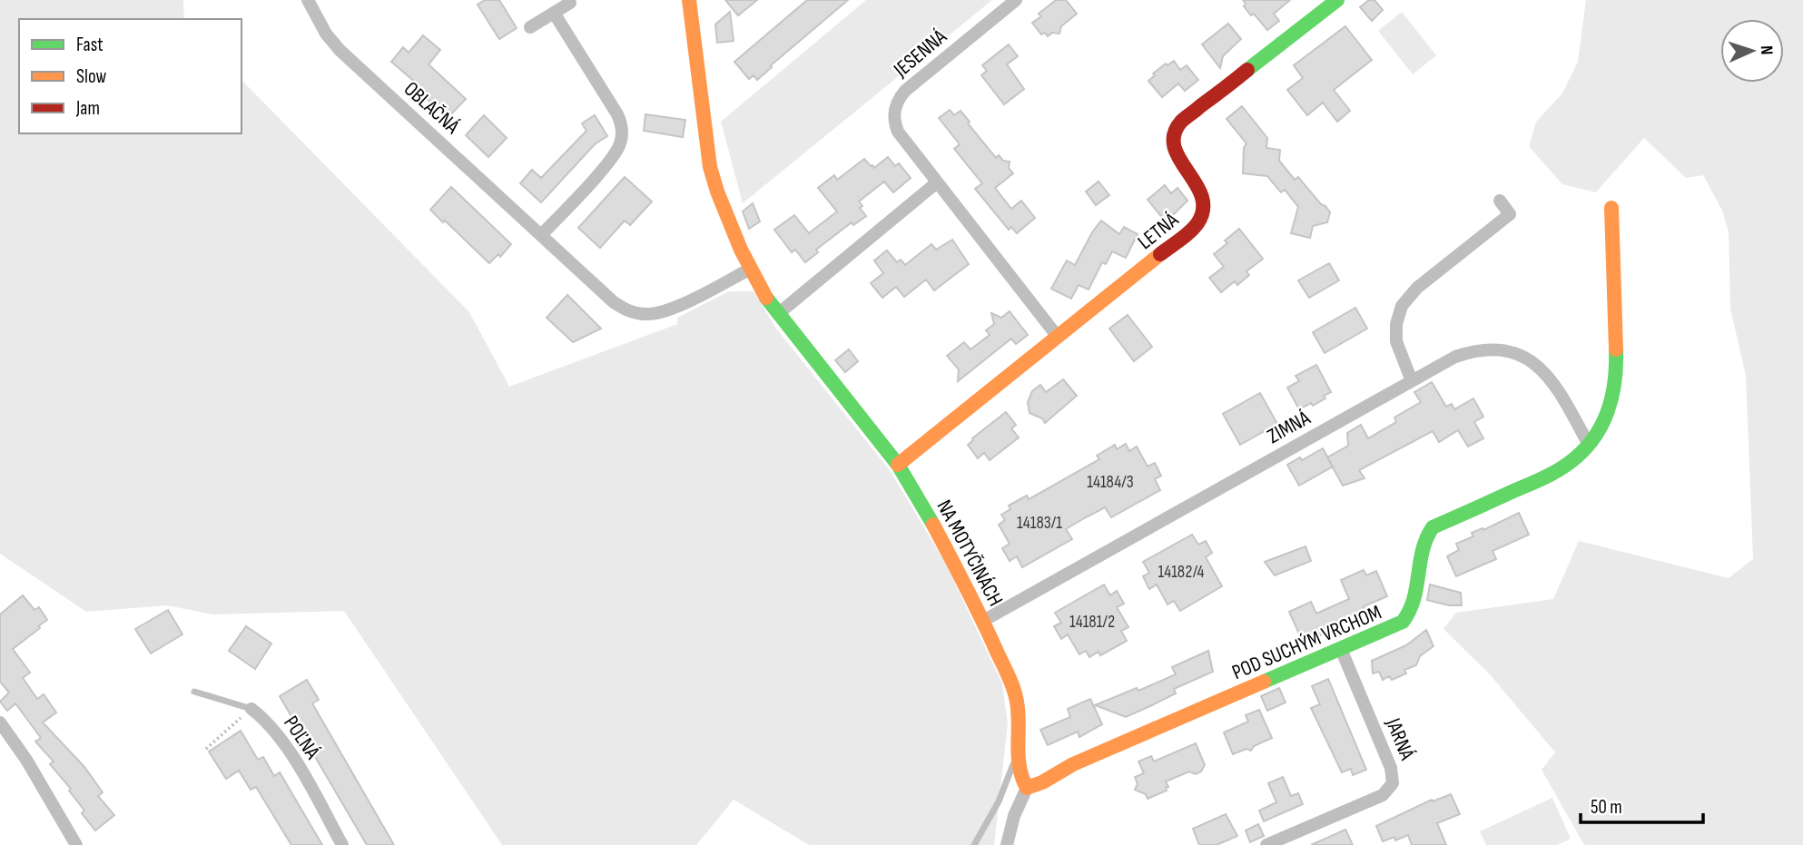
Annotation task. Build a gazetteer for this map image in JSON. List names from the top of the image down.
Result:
{
  "streets": {
    "street": [
      "JESENNÁ",
      "OBLAČNÁ",
      "LETNÁ",
      "ZIMNÁ",
      "NA MOTYČINÁCH",
      "POD SUCHÝM VRCHOM",
      "POĽNÁ",
      "JARNÁ"
    ]
  },
  "crossings": [
    ["JESENNÁ", "LETNÁ"],
    ["OBLAČNÁ", "NA MOTYČINÁCH"],
    ["LETNÁ", "NA MOTYČINÁCH"],
    ["ZIMNÁ", "NA MOTYČINÁCH"],
    ["ZIMNÁ", "POD SUCHÝM VRCHOM"],
    ["NA MOTYČINÁCH", "POD SUCHÝM VRCHOM"],
    ["POD SUCHÝM VRCHOM", "JARNÁ"]
  ],
  "house_numbers": [
    "14184/3",
    "14183/1",
    "14182/4",
    "14181/2"
  ],
  "legend": ["Fast", "Slow", "Jam"],
  "scale_bar": "50 m",
  "north": "right"
}
